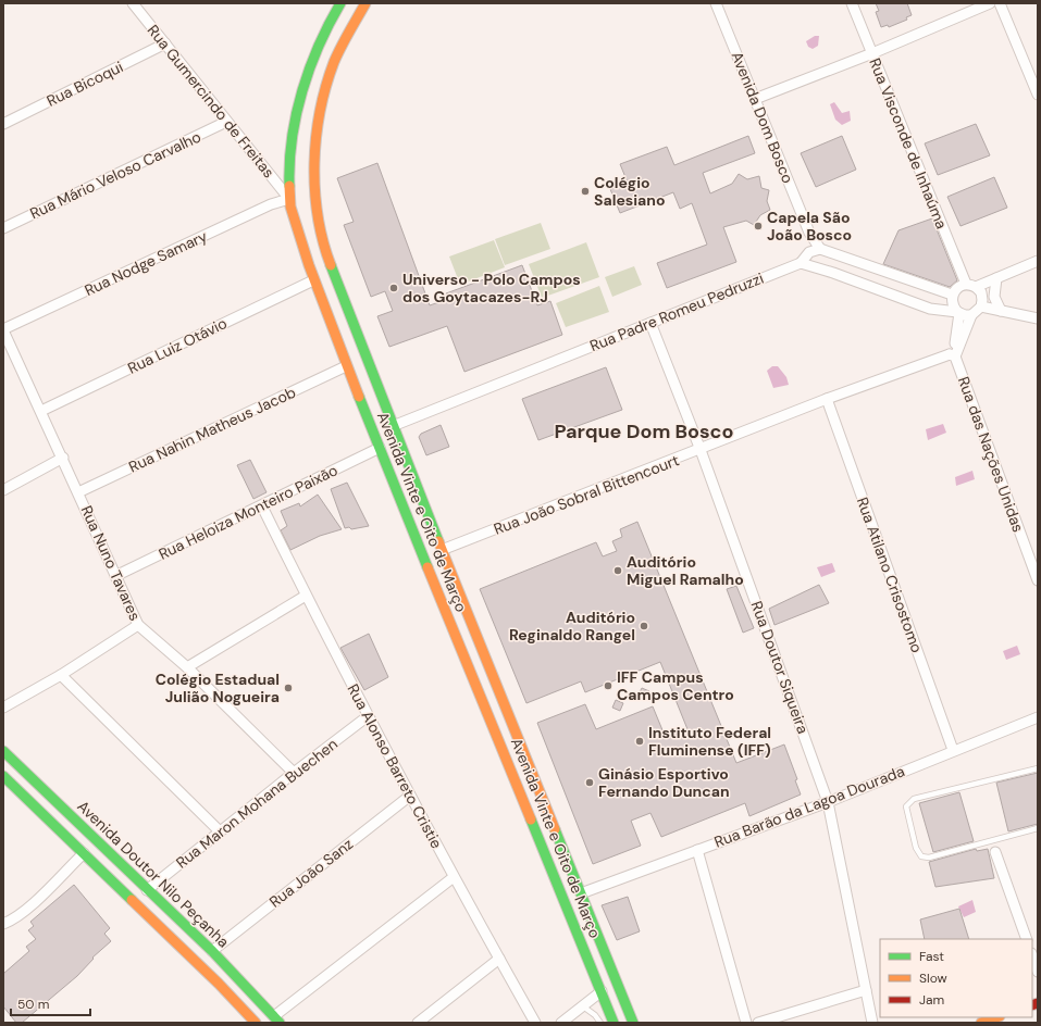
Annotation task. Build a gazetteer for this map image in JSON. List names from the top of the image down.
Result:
{
  "streets": {
    "main road": ["Avenida Vinte e Oito de Março", "Avenida Doutor Nilo Peçanha"],
    "street": [
      "Rua Bicoqui",
      "Rua Gumercindo de Freitas",
      "Avenida Dom Bosco",
      "Rua Visconde de Inhaúma",
      "Rua Mário Veloso Carvalho",
      "Rua Nodge Samary",
      "Rua Padre Romeu Pedruzzi",
      "Rua Luiz Otávio",
      "Rua Nahin Matheus Jacob",
      "Rua das Nações Unidas",
      "Rua João Sobral Bittencourt",
      "Rua Heloiza Monteiro Paixão",
      "Rua Nuno Tavares",
      "Rua Atilano Crisostomo",
      "Rua Doutor Siqueira",
      "Rua Alonso Barreto Cristie",
      "Rua Maron Mohana Buechen",
      "Rua Barão da Lagoa Dourada",
      "Rua João Sanz"
    ]
  },
  "crossings": [
    ["Rua Bicoqui", "Rua Gumercindo de Freitas"],
    ["Rua Gumercindo de Freitas", "Rua Mário Veloso Carvalho"],
    ["Rua Gumercindo de Freitas", "Rua Nodge Samary"],
    ["Rua Gumercindo de Freitas", "Avenida Vinte e Oito de Março"],
    ["Rua Nodge Samary", "Avenida Vinte e Oito de Março"],
    ["Rua Nodge Samary", "Rua Nuno Tavares"],
    ["Rua Padre Romeu Pedruzzi", "Avenida Vinte e Oito de Março"],
    ["Rua Padre Romeu Pedruzzi", "Rua Doutor Siqueira"],
    ["Rua Luiz Otávio", "Avenida Vinte e Oito de Março"],
    ["Rua Luiz Otávio", "Rua Nuno Tavares"],
    ["Rua Nahin Matheus Jacob", "Avenida Vinte e Oito de Março"],
    ["Rua Nahin Matheus Jacob", "Rua Nuno Tavares"],
    ["Rua das Nações Unidas", "Rua João Sobral Bittencourt"],
    ["Rua João Sobral Bittencourt", "Avenida Vinte e Oito de Março"],
    ["Rua João Sobral Bittencourt", "Rua Atilano Crisostomo"],
    ["Rua João Sobral Bittencourt", "Rua Doutor Siqueira"],
    ["Rua Heloiza Monteiro Paixão", "Avenida Vinte e Oito de Março"],
    ["Rua Heloiza Monteiro Paixão", "Rua Nuno Tavares"],
    ["Rua Heloiza Monteiro Paixão", "Rua Alonso Barreto Cristie"],
    ["Avenida Vinte e Oito de Março", "Rua Barão da Lagoa Dourada"],
    ["Rua Nuno Tavares", "Rua Maron Mohana Buechen"],
    ["Rua Atilano Crisostomo", "Rua Barão da Lagoa Dourada"],
    ["Rua Doutor Siqueira", "Rua Barão da Lagoa Dourada"],
    ["Rua Alonso Barreto Cristie", "Rua Maron Mohana Buechen"],
    ["Rua Alonso Barreto Cristie", "Rua João Sanz"],
    ["Rua Maron Mohana Buechen", "Avenida Doutor Nilo Peçanha"],
    ["Rua João Sanz", "Avenida Doutor Nilo Peçanha"]
  ],
  "districts": ["Parque Dom Bosco"],
  "places": [
    "Colégio Salesiano",
    "Capela São João Bosco",
    "Universo - Polo Campos dos Goytacazes-RJ",
    "Auditório Miguel Ramalho",
    "Auditório Reginaldo Rangel",
    "IFF Campus Campos Centro",
    "Colégio Estadual Julião Nogueira",
    "Instituto Federal Fluminense (IFF)",
    "Ginásio Esportivo Fernando Duncan"
  ],
  "legend": ["Fast", "Slow", "Jam"],
  "scale_bar": "50 m"
}
